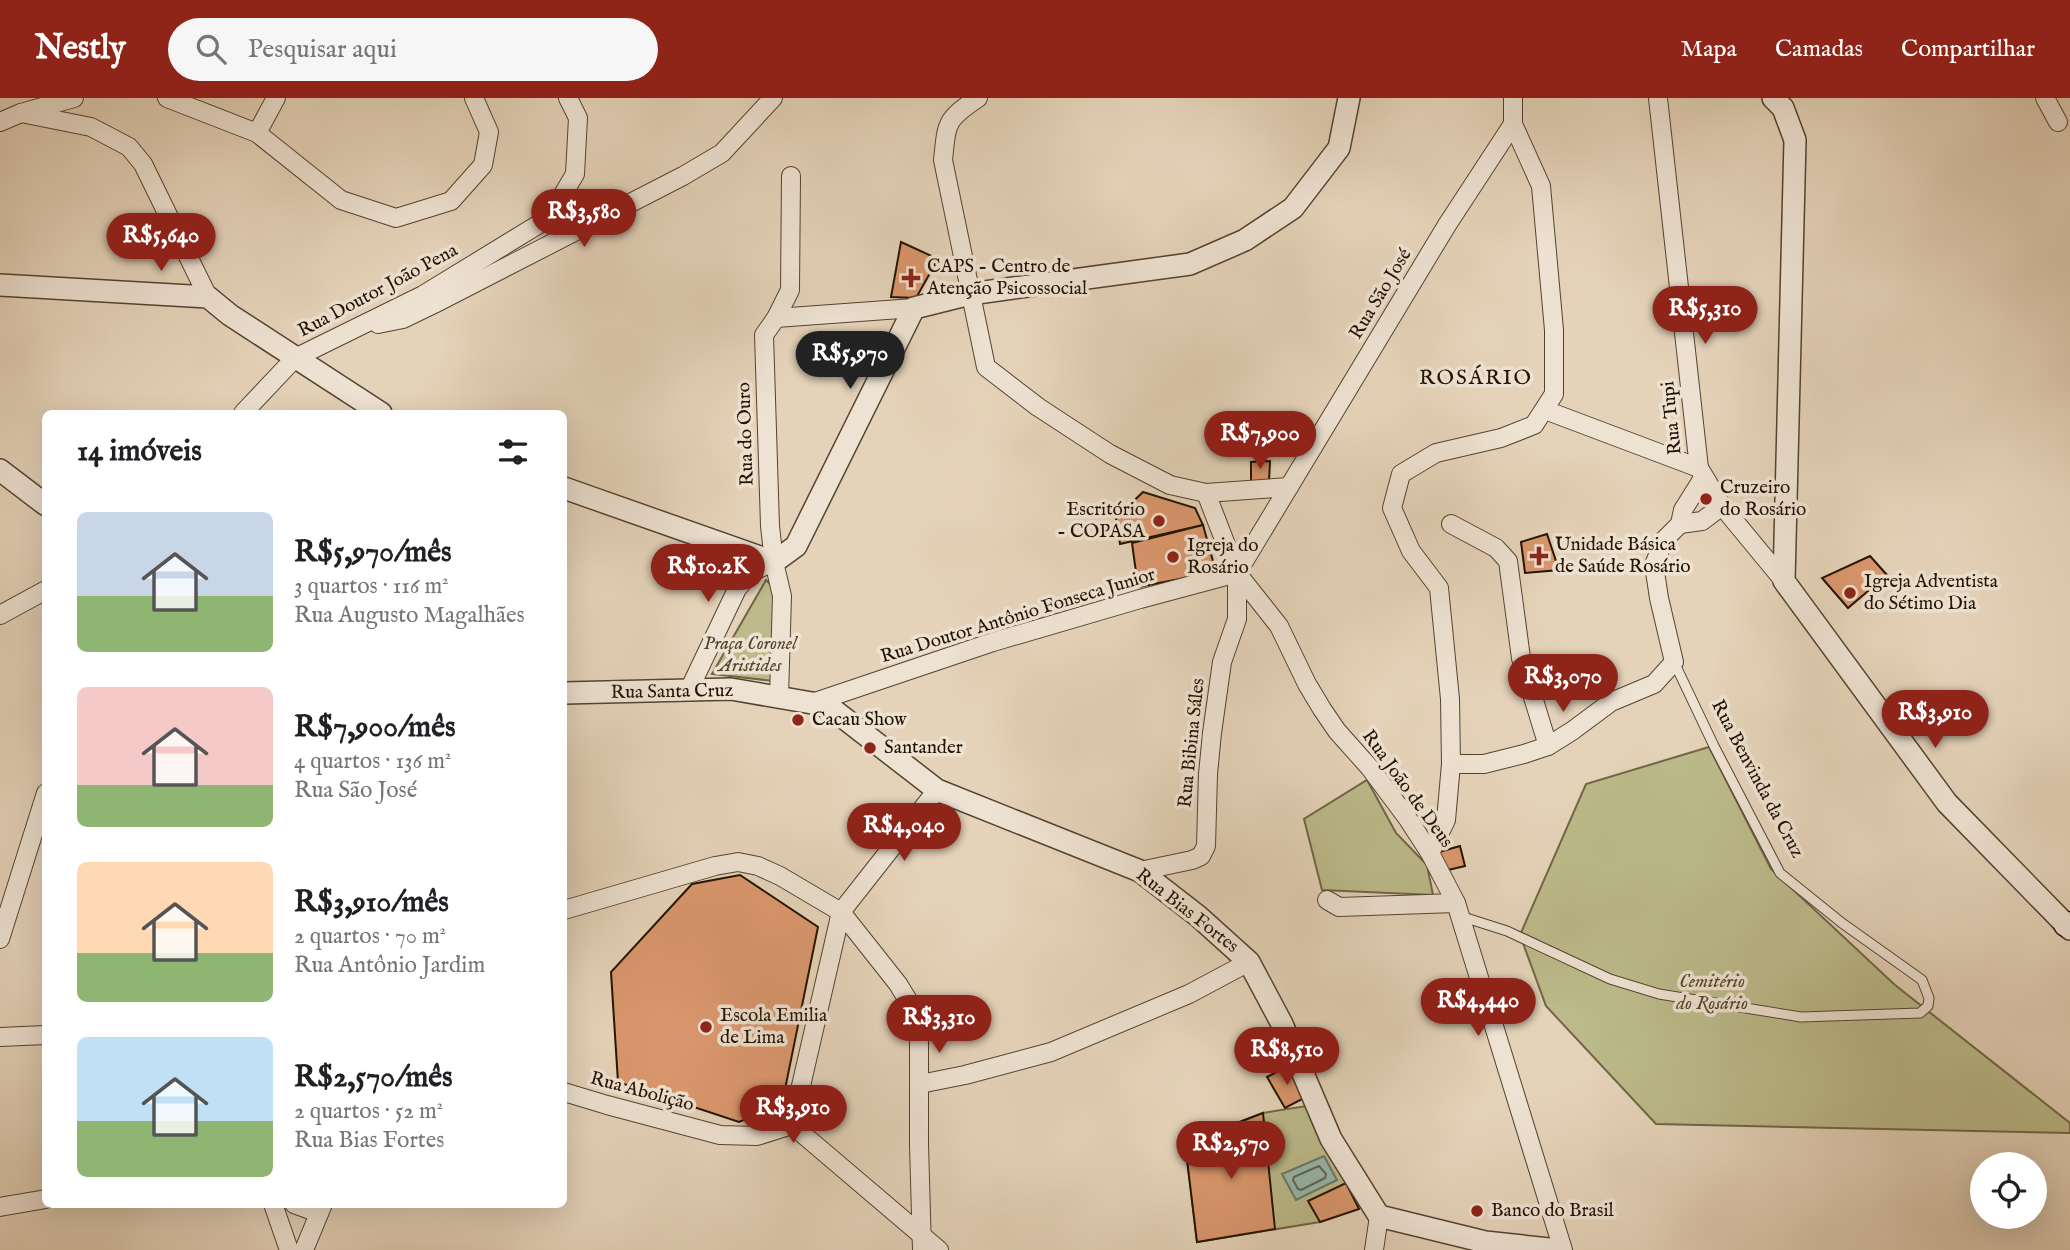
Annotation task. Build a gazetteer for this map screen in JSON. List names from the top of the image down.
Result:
{
  "streets": {
    "street": [
      "Rua Doutor João Pena",
      "Rua São José",
      "Rua Tupi",
      "Rua do Ouro",
      "Rua Doutor Antônio Fonseca Junior",
      "Rua Santa Cruz",
      "Rua Bibina Sáles",
      "Rua Benvinda da Cruz",
      "Rua João de Deus",
      "Rua Bias Fortes",
      "Rua Abolição"
    ]
  },
  "crossings": [
    ["Rua São José", "Rua Doutor Antônio Fonseca Junior"],
    ["Rua São José", "Rua Bibina Sáles"],
    ["Rua São José", "Rua João de Deus"],
    ["Rua Tupi", "Rua Benvinda da Cruz"],
    ["Rua do Ouro", "Rua Santa Cruz"],
    ["Rua do Ouro", "Rua Bias Fortes"],
    ["Rua Doutor Antônio Fonseca Junior", "Rua Bibina Sáles"],
    ["Rua Doutor Antônio Fonseca Junior", "Rua João de Deus"],
    ["Rua Doutor Antônio Fonseca Junior", "Rua Bias Fortes"],
    ["Rua Santa Cruz", "Rua Bias Fortes"],
    ["Rua Bibina Sáles", "Rua João de Deus"],
    ["Rua Bibina Sáles", "Rua Bias Fortes"],
    ["Rua Benvinda da Cruz", "Rua João de Deus"]
  ],
  "districts": ["ROSÁRIO"],
  "parks": ["Praça Coronel Aristides", "Cemitério do Rosário"],
  "places": {
    "health": ["CAPS - Centro de Atenção Psicossocial", "Unidade Básica de Saúde Rosário"],
    "other": [
      "Cruzeiro do Rosário",
      "Escritório - COPASA",
      "Igreja do Rosário",
      "Igreja Adventista do Sétimo Dia",
      "Cacau Show",
      "Santander",
      "Escola Emilia de Lima",
      "Banco do Brasil"
    ]
  },
  "page": {
    "header": "Nestly",
    "search": "Pesquisar aqui",
    "nav": ["Mapa", "Camadas", "Compartilhar"],
    "price": [
      "R$3,580",
      "R$5,640",
      "R$5,310",
      "R$5,970",
      "R$7,900",
      "R$10.2K",
      "R$3,070",
      "R$3,910",
      "R$4,040",
      "R$4,440",
      "R$3,310",
      "R$8,510",
      "R$3,910",
      "R$2,570"
    ],
    "heading": "14 imóveis",
    "list": [
      {
        "name": "R$5,970/mês",
        "note": "3 quartos · 116 m² · Rua Augusto Magalhães"
      },
      {
        "name": "R$7,900/mês",
        "note": "4 quartos · 136 m² · Rua São José"
      },
      {
        "name": "R$3,910/mês",
        "note": "2 quartos · 70 m² · Rua Antônio Jardim"
      },
      {
        "name": "R$2,570/mês",
        "note": "2 quartos · 52 m² · Rua Bias Fortes"
      }
    ]
  }
}
